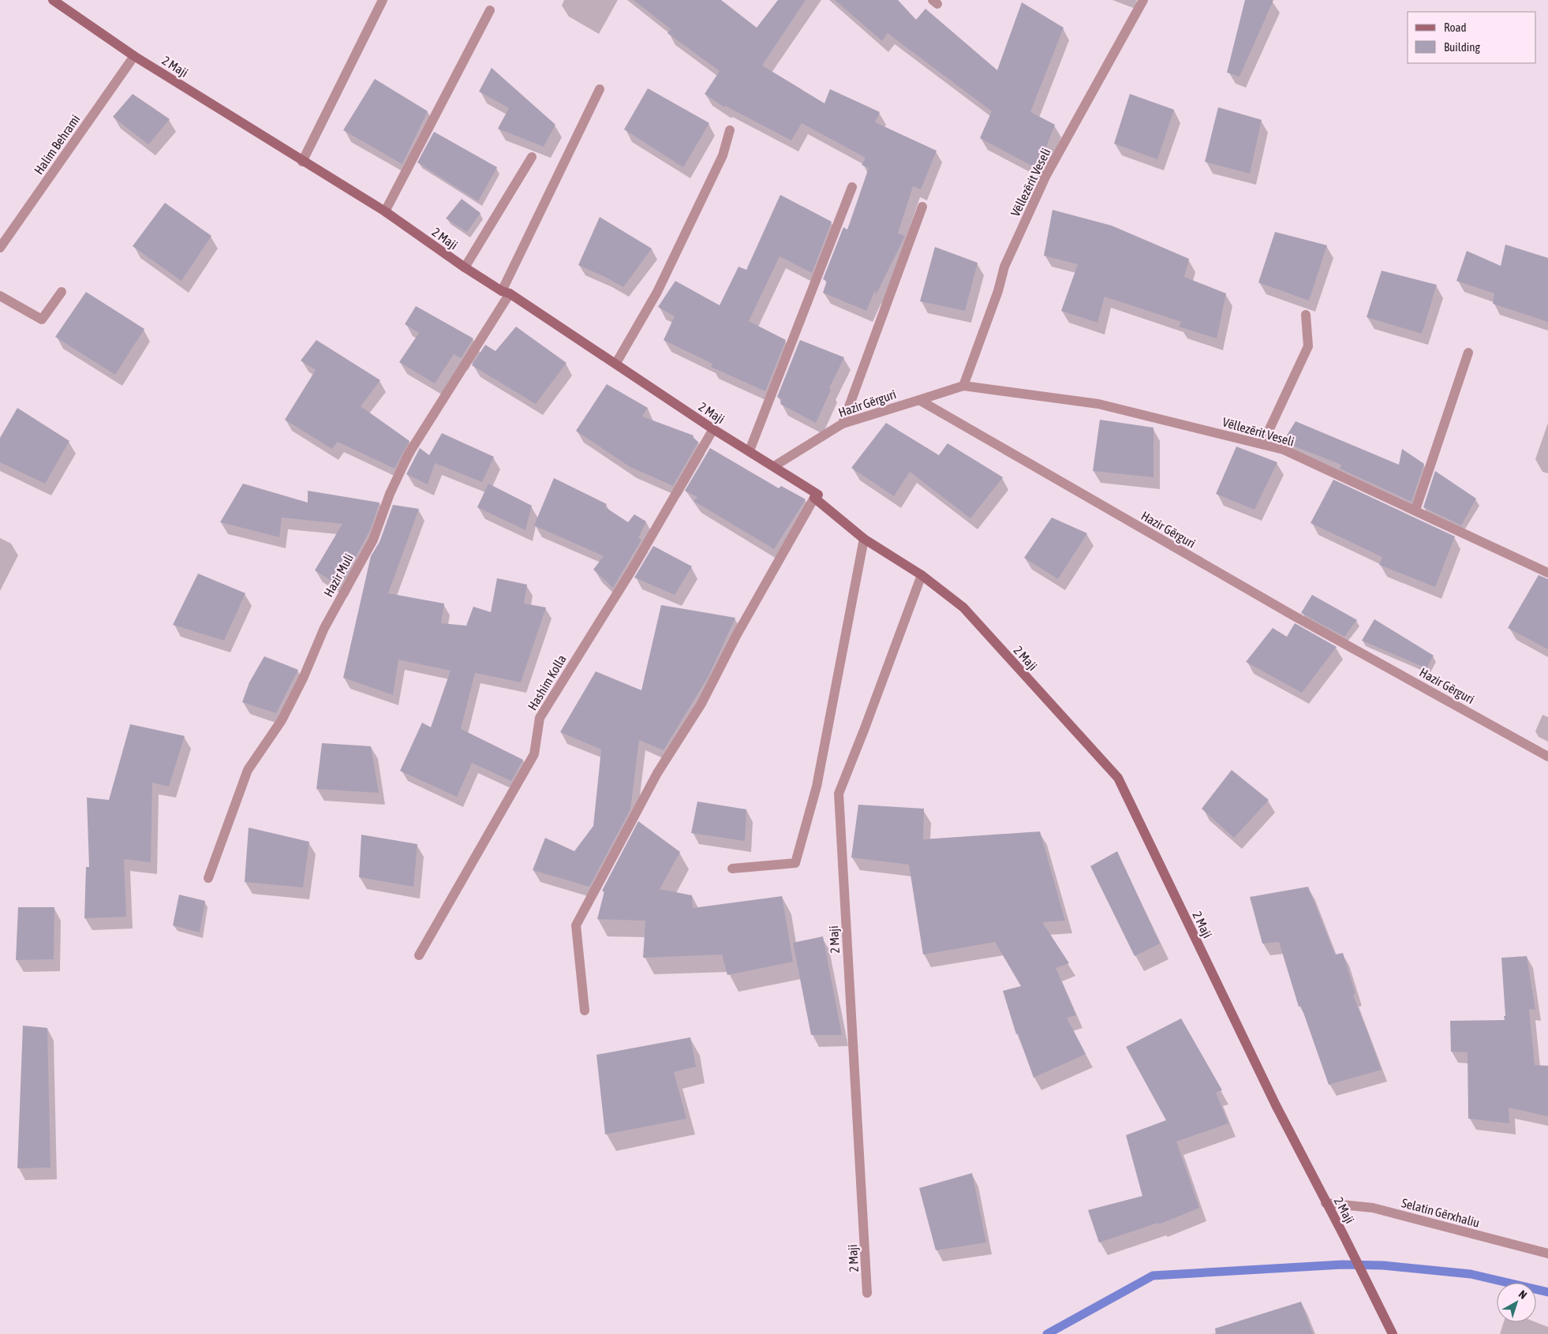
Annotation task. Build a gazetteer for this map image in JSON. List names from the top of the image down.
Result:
{
  "streets": {
    "street": [
      "2 Maji",
      "Halim Behrami",
      "Vëllezërit Veseli",
      "Hazir Gërguri",
      "Hazir Muli",
      "Hashim Kolla",
      "Selatin Gërxhaliu"
    ]
  },
  "crossings": [
    ["2 Maji", "Halim Behrami"],
    ["2 Maji", "Hazir Gërguri"],
    ["2 Maji", "Hazir Muli"],
    ["2 Maji", "Hashim Kolla"],
    ["2 Maji", "Selatin Gërxhaliu"],
    ["Vëllezërit Veseli", "Hazir Gërguri"]
  ],
  "legend": ["Road", "Building"],
  "north": "top right"
}
